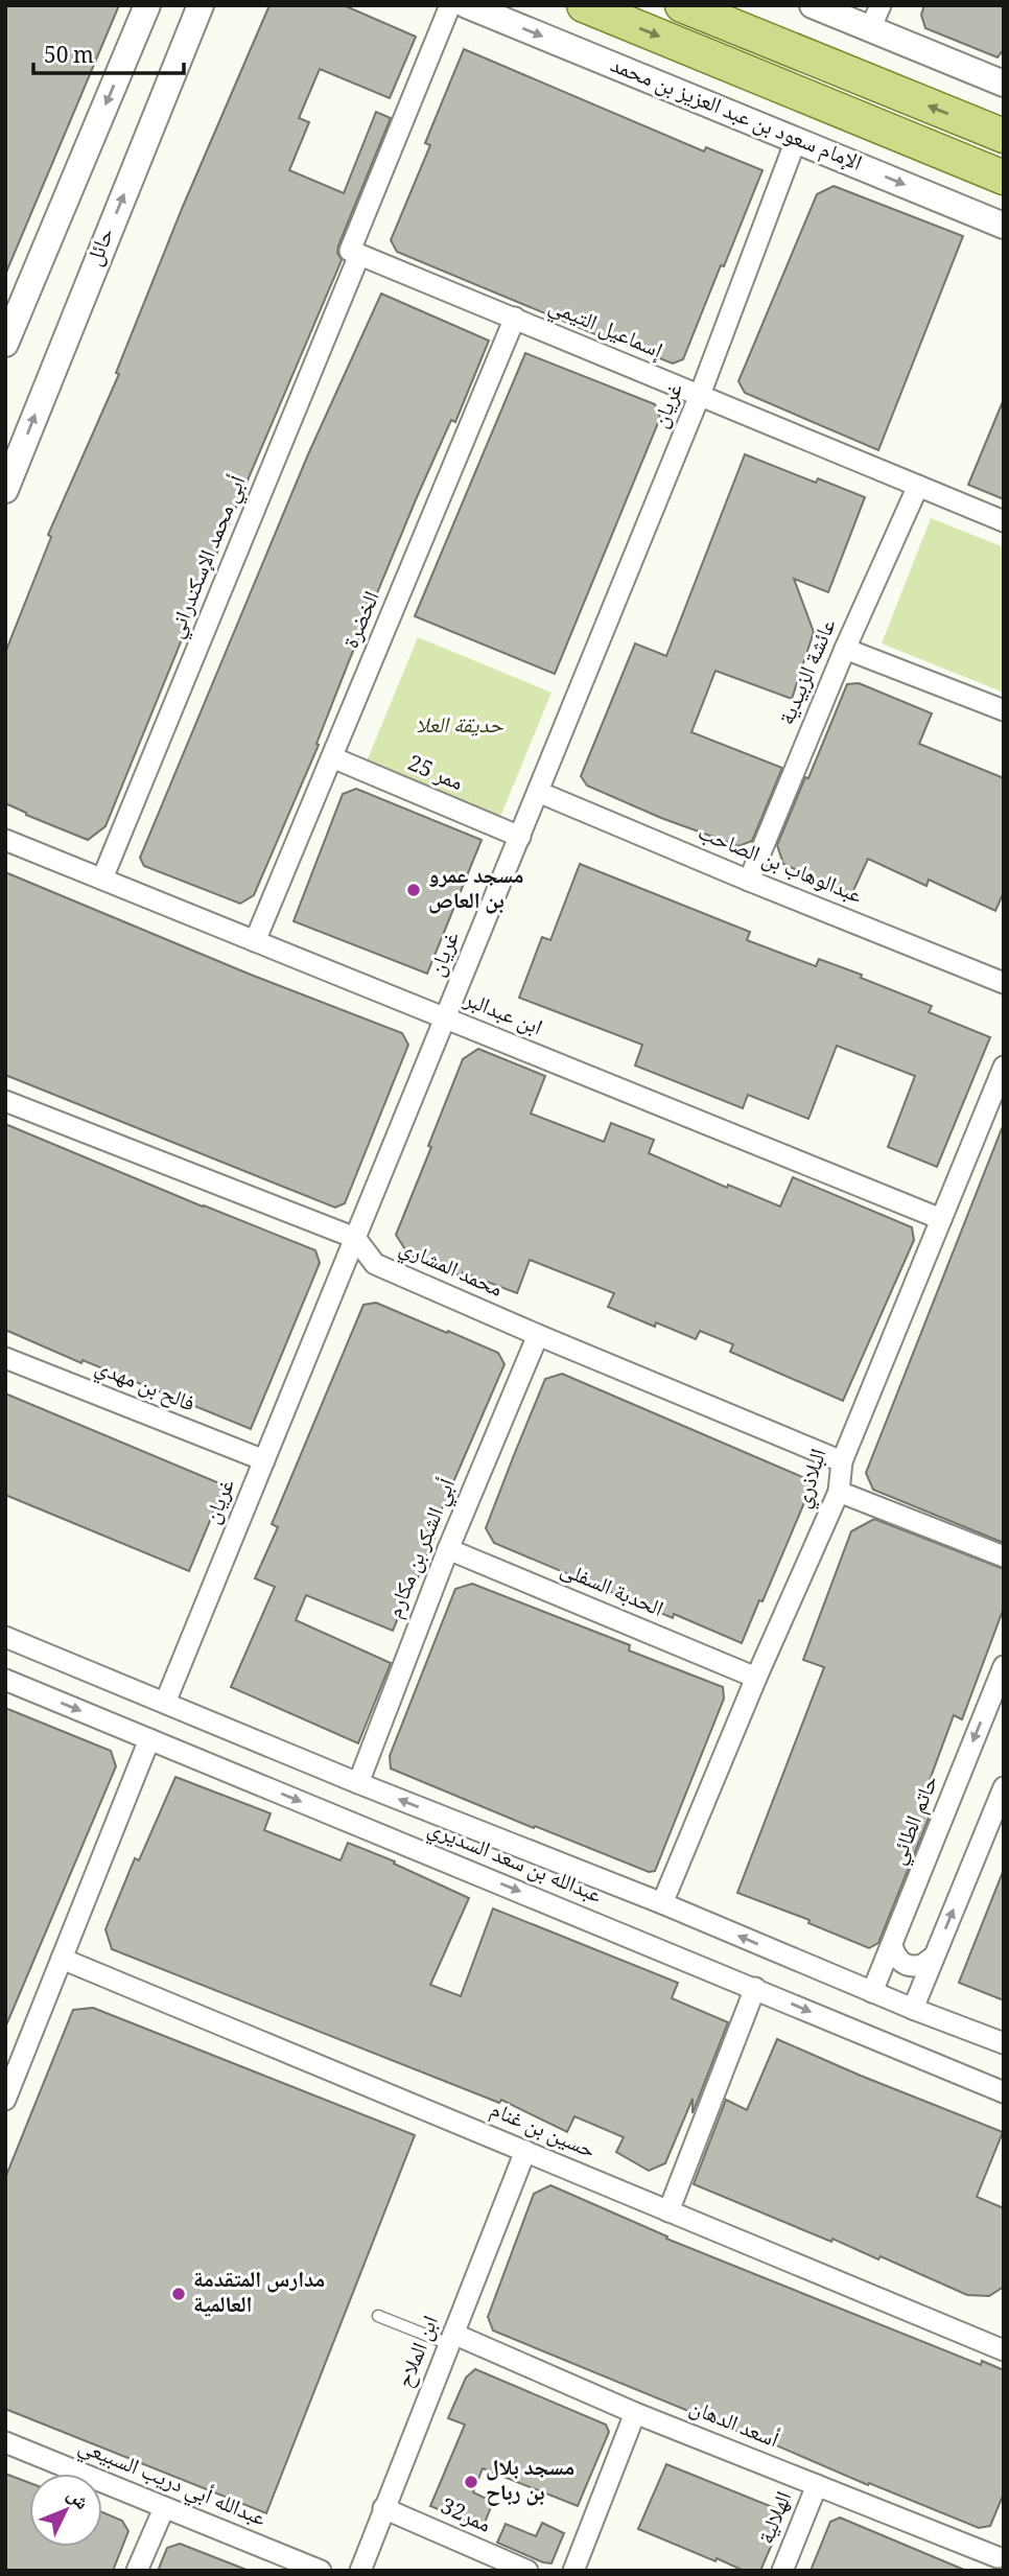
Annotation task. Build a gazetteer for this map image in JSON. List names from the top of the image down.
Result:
{
  "streets": {
    "main road": ["الإمام سعود بن عبد العزيز بن محمد"],
    "street": [
      "حائل",
      "إسماعيل التيمي",
      "غريان",
      "أبي محمد الإسكندراني",
      "الخضرة",
      "عائشة الزبيدية",
      "ممر 25",
      "عبدالوهاب بن الصاحب",
      "ابن عبدالبر",
      "محمد المشاري",
      "فالح بن مهدي",
      "البلاذري",
      "أبي الشكر بن مكارم",
      "الحدبة السفلى",
      "حاتم الطائي",
      "عبدالله بن سعد السديري",
      "حسين بن غنام",
      "ابن الملاح",
      "أسعد الدهان",
      "عبدالله أبي دريب السبيعي",
      "ممر32",
      "الهلالية"
    ]
  },
  "crossings": [
    ["الإمام سعود بن عبد العزيز بن محمد", "غريان"],
    ["إسماعيل التيمي", "غريان"],
    ["إسماعيل التيمي", "أبي محمد الإسكندراني"],
    ["إسماعيل التيمي", "الخضرة"],
    ["إسماعيل التيمي", "عائشة الزبيدية"],
    ["غريان", "ممر 25"],
    ["غريان", "عبدالوهاب بن الصاحب"],
    ["غريان", "ابن عبدالبر"],
    ["غريان", "محمد المشاري"],
    ["غريان", "فالح بن مهدي"],
    ["غريان", "عبدالله بن سعد السديري"],
    ["أبي محمد الإسكندراني", "ابن عبدالبر"],
    ["الخضرة", "ممر 25"],
    ["الخضرة", "ابن عبدالبر"],
    ["عائشة الزبيدية", "عبدالوهاب بن الصاحب"],
    ["ابن عبدالبر", "البلاذري"],
    ["محمد المشاري", "البلاذري"],
    ["محمد المشاري", "أبي الشكر بن مكارم"],
    ["البلاذري", "الحدبة السفلى"],
    ["البلاذري", "عبدالله بن سعد السديري"],
    ["أبي الشكر بن مكارم", "الحدبة السفلى"],
    ["أبي الشكر بن مكارم", "عبدالله بن سعد السديري"],
    ["حاتم الطائي", "عبدالله بن سعد السديري"],
    ["حسين بن غنام", "ابن الملاح"],
    ["ابن الملاح", "أسعد الدهان"],
    ["ابن الملاح", "ممر32"],
    ["أسعد الدهان", "الهلالية"]
  ],
  "one_way": ["الإمام سعود بن عبد العزيز بن محمد"],
  "parks": ["حديقة العلا"],
  "places": ["مسجد عمرو بن العاص", "مدارس المتقدمة العالمية", "مسجد بلال بن رباح"],
  "scale_bar": "50 m",
  "north": "top right"
}
